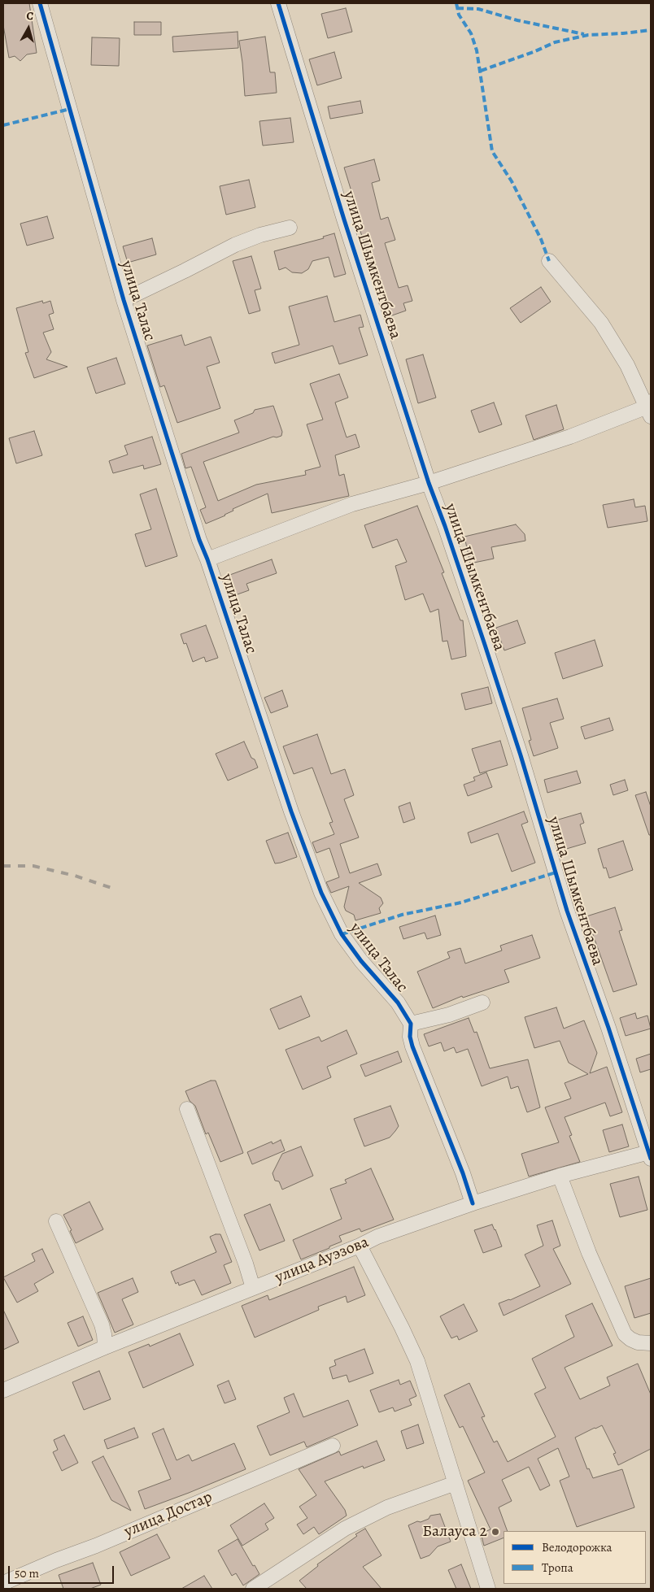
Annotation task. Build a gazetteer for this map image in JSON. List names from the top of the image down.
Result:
{
  "streets": {
    "street": [
      "улица Шымкентбаева",
      "улица Талас",
      "улица Ауэзова",
      "улица Достар"
    ]
  },
  "crossings": [
    ["улица Шымкентбаева", "улица Ауэзова"]
  ],
  "places": ["Балауса 2"],
  "legend": ["Велодорожка", "Тропа"],
  "scale_bar": "50 m",
  "north": "top"
}
